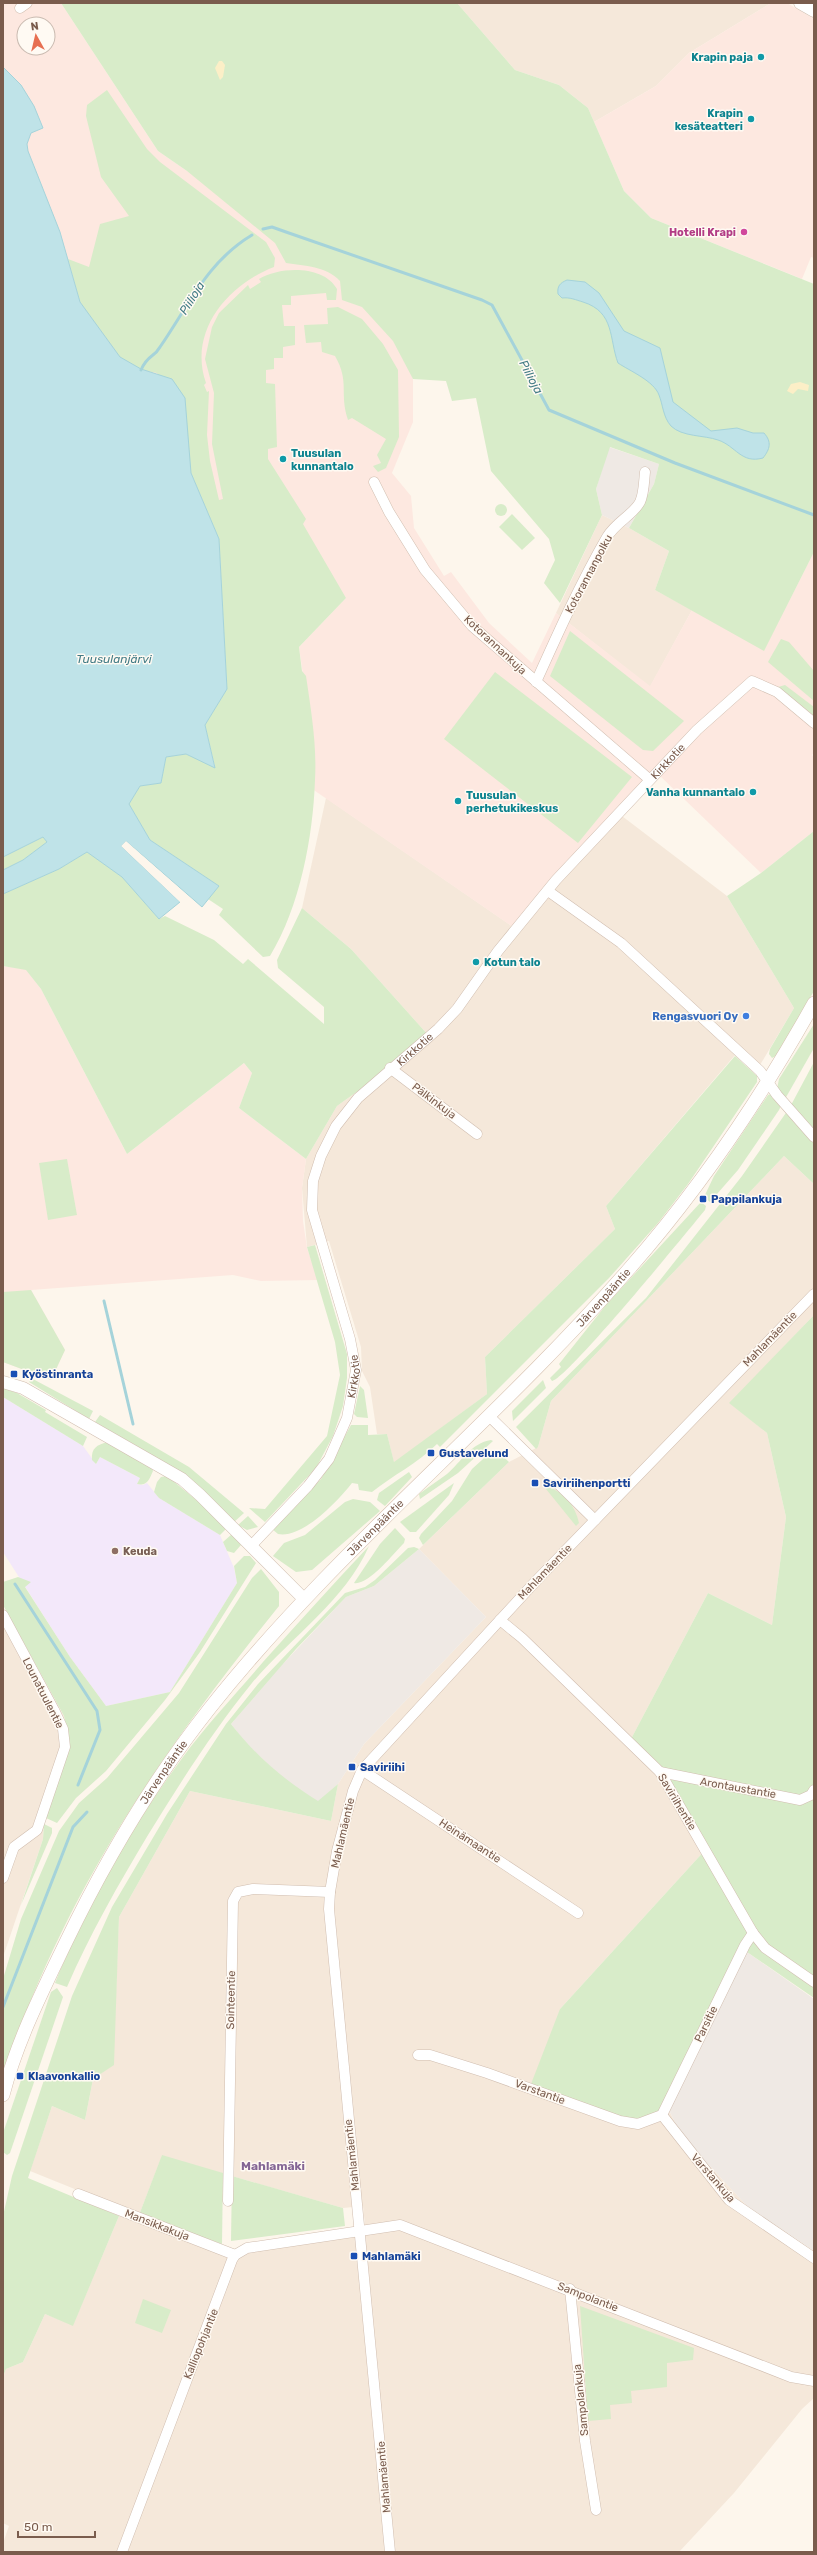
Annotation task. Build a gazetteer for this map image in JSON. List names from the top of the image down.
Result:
{
  "streets": {
    "main road": ["Järvenpääntie"],
    "street": [
      "Kotorannanpolku",
      "Kotorannankuja",
      "Kirkkotie",
      "Pälkinkuja",
      "Mahlamäentie",
      "Lounatuulentie",
      "Arontaustantie",
      "Saviriihentie",
      "Heinämaantie",
      "Sointeentie",
      "Parsitie",
      "Varstantie",
      "Varstankuja",
      "Mansikkakuja",
      "Sampolantie",
      "Kalliopohjantie",
      "Sampolankuja"
    ]
  },
  "crossings": [
    ["Kotorannanpolku", "Kotorannankuja"],
    ["Kotorannankuja", "Kirkkotie"],
    ["Kirkkotie", "Pälkinkuja"],
    ["Mahlamäentie", "Saviriihentie"],
    ["Mahlamäentie", "Heinämaantie"],
    ["Mahlamäentie", "Sointeentie"],
    ["Mahlamäentie", "Sampolantie"],
    ["Arontaustantie", "Saviriihentie"],
    ["Saviriihentie", "Parsitie"],
    ["Parsitie", "Varstantie"],
    ["Parsitie", "Varstankuja"],
    ["Varstantie", "Varstankuja"],
    ["Mansikkakuja", "Kalliopohjantie"],
    ["Sampolantie", "Sampolankuja"]
  ],
  "districts": ["Mahlamäki"],
  "water": ["Piilioja", "Tuusulanjärvi"],
  "places": {
    "other": [
      "Krapin paja",
      "Krapin kesäteatteri",
      "Hotelli Krapi",
      "Tuusulan kunnantalo",
      "Vanha kunnantalo",
      "Tuusulan perhetukikeskus",
      "Kotun talo",
      "Rengasvuori Oy",
      "Keuda"
    ],
    "transit": [
      "Pappilankuja",
      "Kyöstinranta",
      "Gustavelund",
      "Saviriihenportti",
      "Saviriihi",
      "Klaavonkallio",
      "Mahlamäki"
    ]
  },
  "scale_bar": "50 m",
  "north": "top"
}
